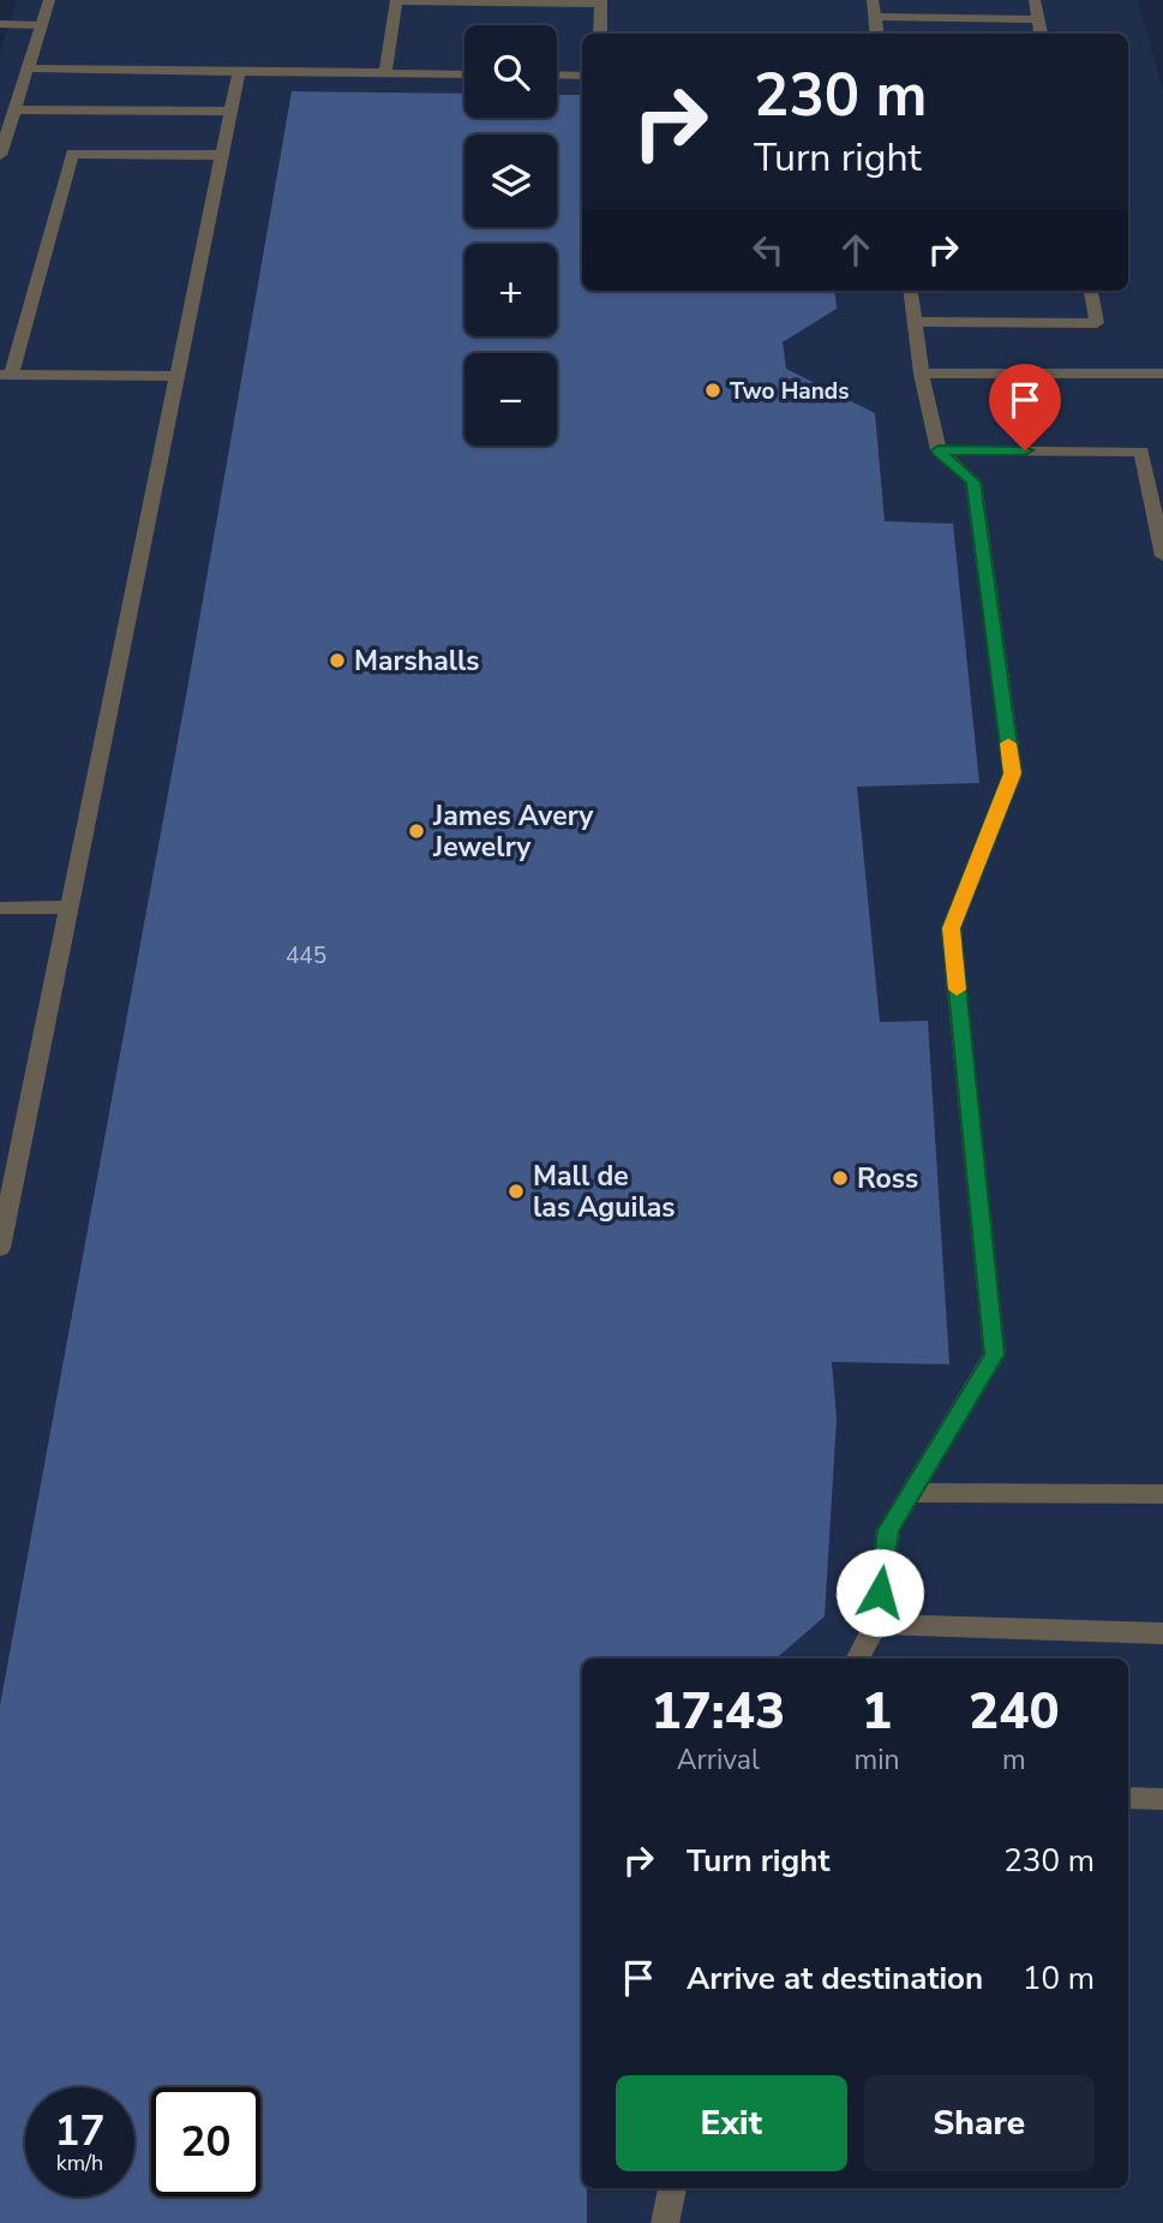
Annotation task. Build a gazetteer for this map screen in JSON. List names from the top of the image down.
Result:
{
  "places": [
    "Two Hands",
    "Marshalls",
    "James Avery Jewelry",
    "Ross",
    "Mall de las Aguilas"
  ],
  "house_numbers": ["445"],
  "page": {
    "map_buttons": ["+", "−"],
    "turn": ["230 m", "Turn right"],
    "eta": [
      "17:43",
      "Arrival",
      "1",
      "min",
      "240",
      "m"
    ],
    "list": [
      {
        "name": "Turn right",
        "value": "230 m"
      },
      {
        "name": "Arrive at destination",
        "value": "10 m"
      }
    ],
    "buttons": ["Exit", "Share"],
    "speed": "17 km/h",
    "limit": "20"
  }
}
